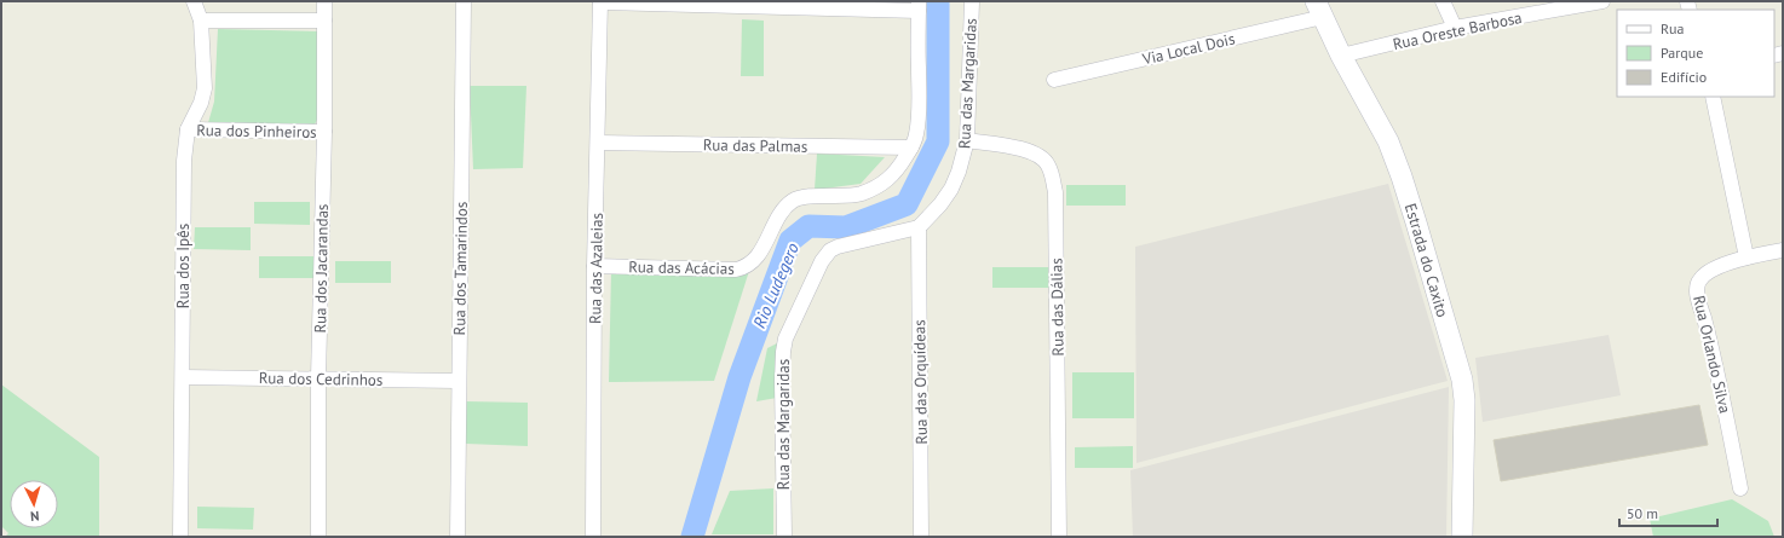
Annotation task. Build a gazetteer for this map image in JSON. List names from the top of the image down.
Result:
{
  "streets": {
    "main road": ["Estrada do Caxito"],
    "street": [
      "Rua Oreste Barbosa",
      "Via Local Dois",
      "Rua das Margaridas",
      "Rua dos Pinheiros",
      "Rua das Palmas",
      "Rua dos Ipês",
      "Rua das Acácias",
      "Rua dos Jacarandas",
      "Rua dos Tamarindos",
      "Rua das Azaleias",
      "Rua das Dálias",
      "Rua Orlando Silva",
      "Rua dos Cedrinhos",
      "Rua das Orquídeas"
    ]
  },
  "crossings": [
    ["Rua Oreste Barbosa", "Estrada do Caxito"],
    ["Via Local Dois", "Estrada do Caxito"],
    ["Rua das Margaridas", "Rua das Dálias"],
    ["Rua das Margaridas", "Rua das Orquídeas"],
    ["Rua dos Pinheiros", "Rua dos Ipês"],
    ["Rua dos Pinheiros", "Rua dos Jacarandas"],
    ["Rua das Palmas", "Rua das Acácias"],
    ["Rua das Palmas", "Rua das Azaleias"],
    ["Rua dos Ipês", "Rua dos Cedrinhos"],
    ["Rua das Acácias", "Rua das Azaleias"],
    ["Rua dos Jacarandas", "Rua dos Cedrinhos"],
    ["Rua dos Tamarindos", "Rua dos Cedrinhos"]
  ],
  "water": ["Rio Ludegero"],
  "legend": ["Rua", "Parque", "Edifício"],
  "scale_bar": "50 m",
  "north": "bottom"
}
